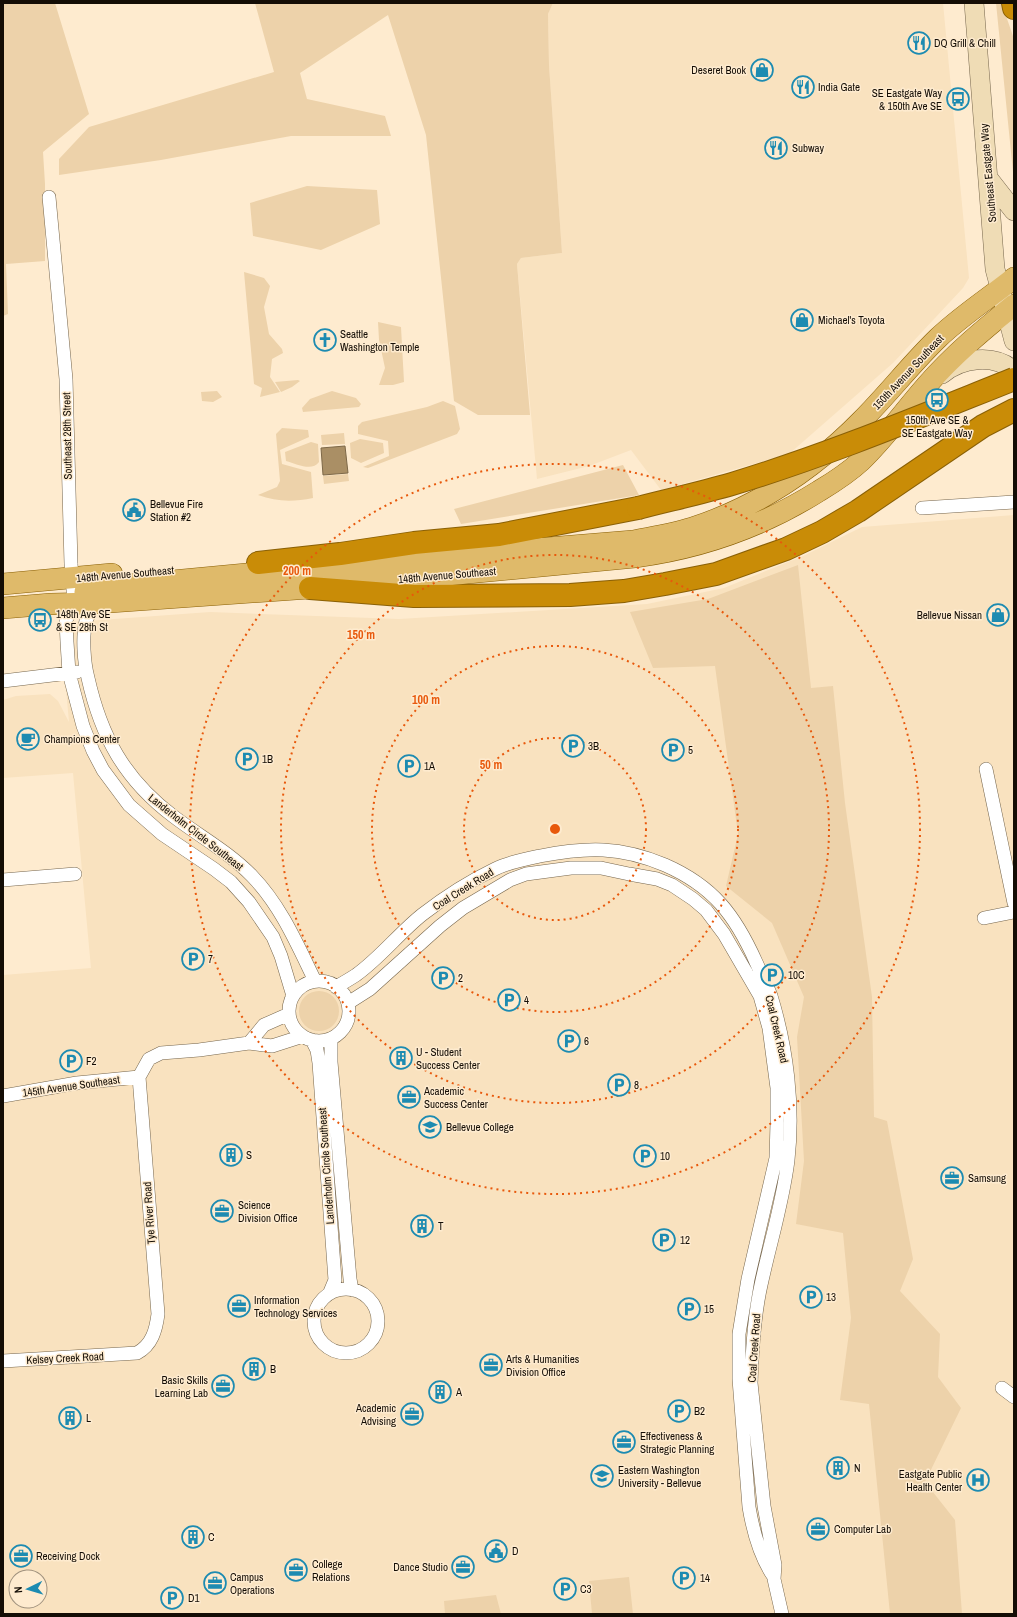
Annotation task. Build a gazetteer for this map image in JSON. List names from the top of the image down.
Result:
{
  "streets": {
    "main road": ["Southeast Eastgate Way", "150th Avenue Southeast", "148th Avenue Southeast"],
    "street": [
      "Southeast 28th Street",
      "Landerholm Circle Southeast",
      "Coal Creek Road",
      "145th Avenue Southeast",
      "Tye River Road",
      "Kelsey Creek Road"
    ]
  },
  "crossings": [
    ["Southeast Eastgate Way", "150th Avenue Southeast"],
    ["150th Avenue Southeast", "148th Avenue Southeast"],
    ["Southeast 28th Street", "148th Avenue Southeast"],
    ["Southeast 28th Street", "Landerholm Circle Southeast"],
    ["Landerholm Circle Southeast", "Coal Creek Road"],
    ["145th Avenue Southeast", "Tye River Road"],
    ["Tye River Road", "Kelsey Creek Road"]
  ],
  "places": {
    "restaurant": ["DQ Grill & Chill", "India Gate", "Subway"],
    "shop": ["Deseret Book", "Michael's Toyota", "Bellevue Nissan"],
    "bus stop": ["SE Eastgate Way & 150th Ave SE", "150th Ave SE & SE Eastgate Way", "148th Ave SE & SE 28th St"],
    "church": ["Seattle Washington Temple"],
    "public building": ["Bellevue Fire Station #2", "D"],
    "cafe": ["Champions Center"],
    "parking": [
      "3B",
      "5",
      "1B",
      "1A",
      "7",
      "10C",
      "2",
      "4",
      "6",
      "F2",
      "8",
      "10",
      "12",
      "13",
      "15",
      "B2",
      "14",
      "C3",
      "D1"
    ],
    "building": [
      "U - Student Success Center",
      "S",
      "T",
      "B",
      "A",
      "L",
      "N",
      "C"
    ],
    "office": [
      "Academic Success Center",
      "Samsung",
      "Science Division Office",
      "Information Technology Services",
      "Arts & Humanities Division Office",
      "Basic Skills Learning Lab",
      "Academic Advising",
      "Effectiveness & Strategic Planning",
      "Computer Lab",
      "Receiving Dock",
      "Dance Studio",
      "College Relations",
      "Campus Operations"
    ],
    "school or university": ["Bellevue College", "Eastern Washington University - Bellevue"],
    "hospital": ["Eastgate Public Health Center"]
  },
  "north": "left",
  "rings": [
    "200 m",
    "150 m",
    "100 m",
    "50 m"
  ]
}
